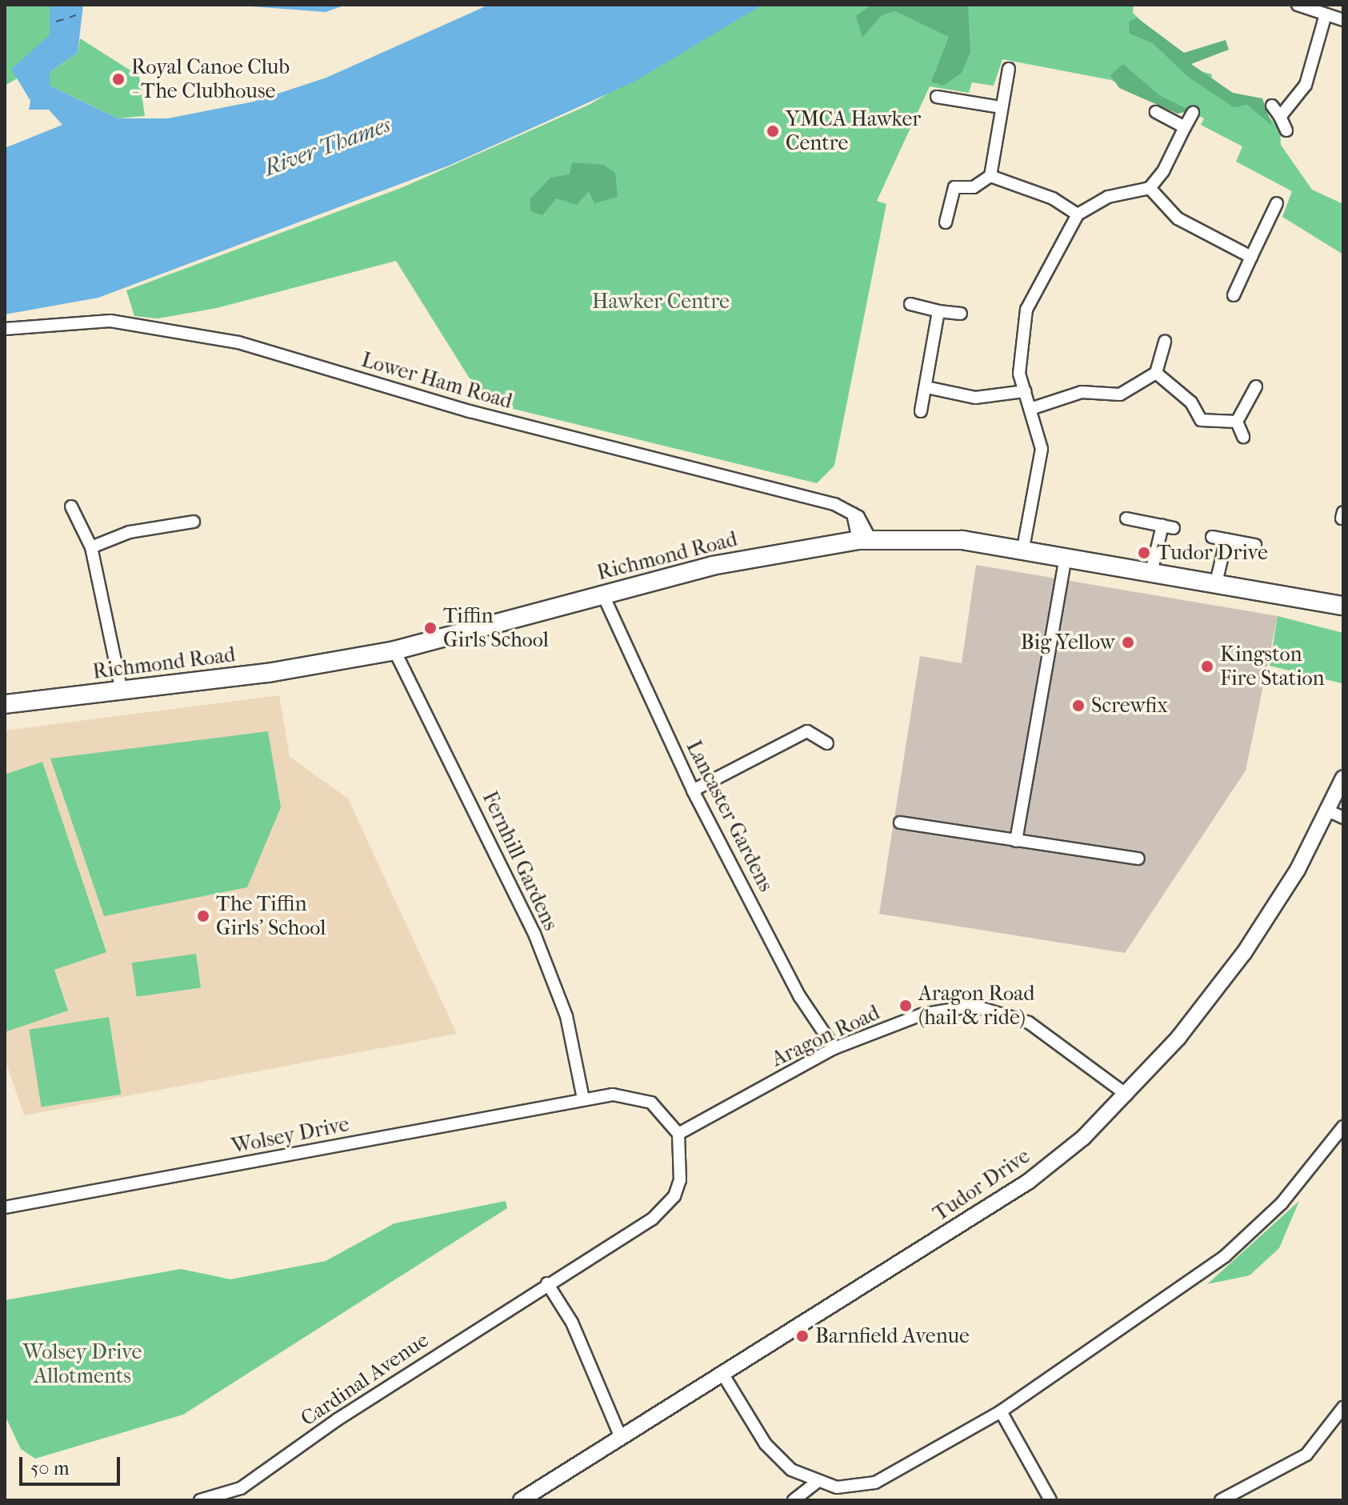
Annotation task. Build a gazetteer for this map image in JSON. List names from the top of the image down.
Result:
{
  "streets": {
    "main road": ["Richmond Road"],
    "street": [
      "Lower Ham Road",
      "Lancaster Gardens",
      "Fernhill Gardens",
      "Aragon Road",
      "Wolsey Drive",
      "Tudor Drive",
      "Cardinal Avenue"
    ]
  },
  "crossings": [
    ["Lower Ham Road", "Richmond Road"],
    ["Richmond Road", "Lancaster Gardens"],
    ["Richmond Road", "Fernhill Gardens"],
    ["Lancaster Gardens", "Aragon Road"],
    ["Fernhill Gardens", "Wolsey Drive"],
    ["Aragon Road", "Tudor Drive"]
  ],
  "water": ["River Thames"],
  "parks": ["Hawker Centre", "Wolsey Drive Allotments"],
  "places": [
    "Royal Canoe Club - The Clubhouse",
    "YMCA Hawker Centre",
    "Tudor Drive",
    "Tiffin Girls School",
    "Big Yellow",
    "Kingston Fire Station",
    "Screwfix",
    "The Tiffin Girls' School",
    "Aragon Road (hail & ride)",
    "Barnfield Avenue"
  ],
  "scale_bar": "50 m"
}
